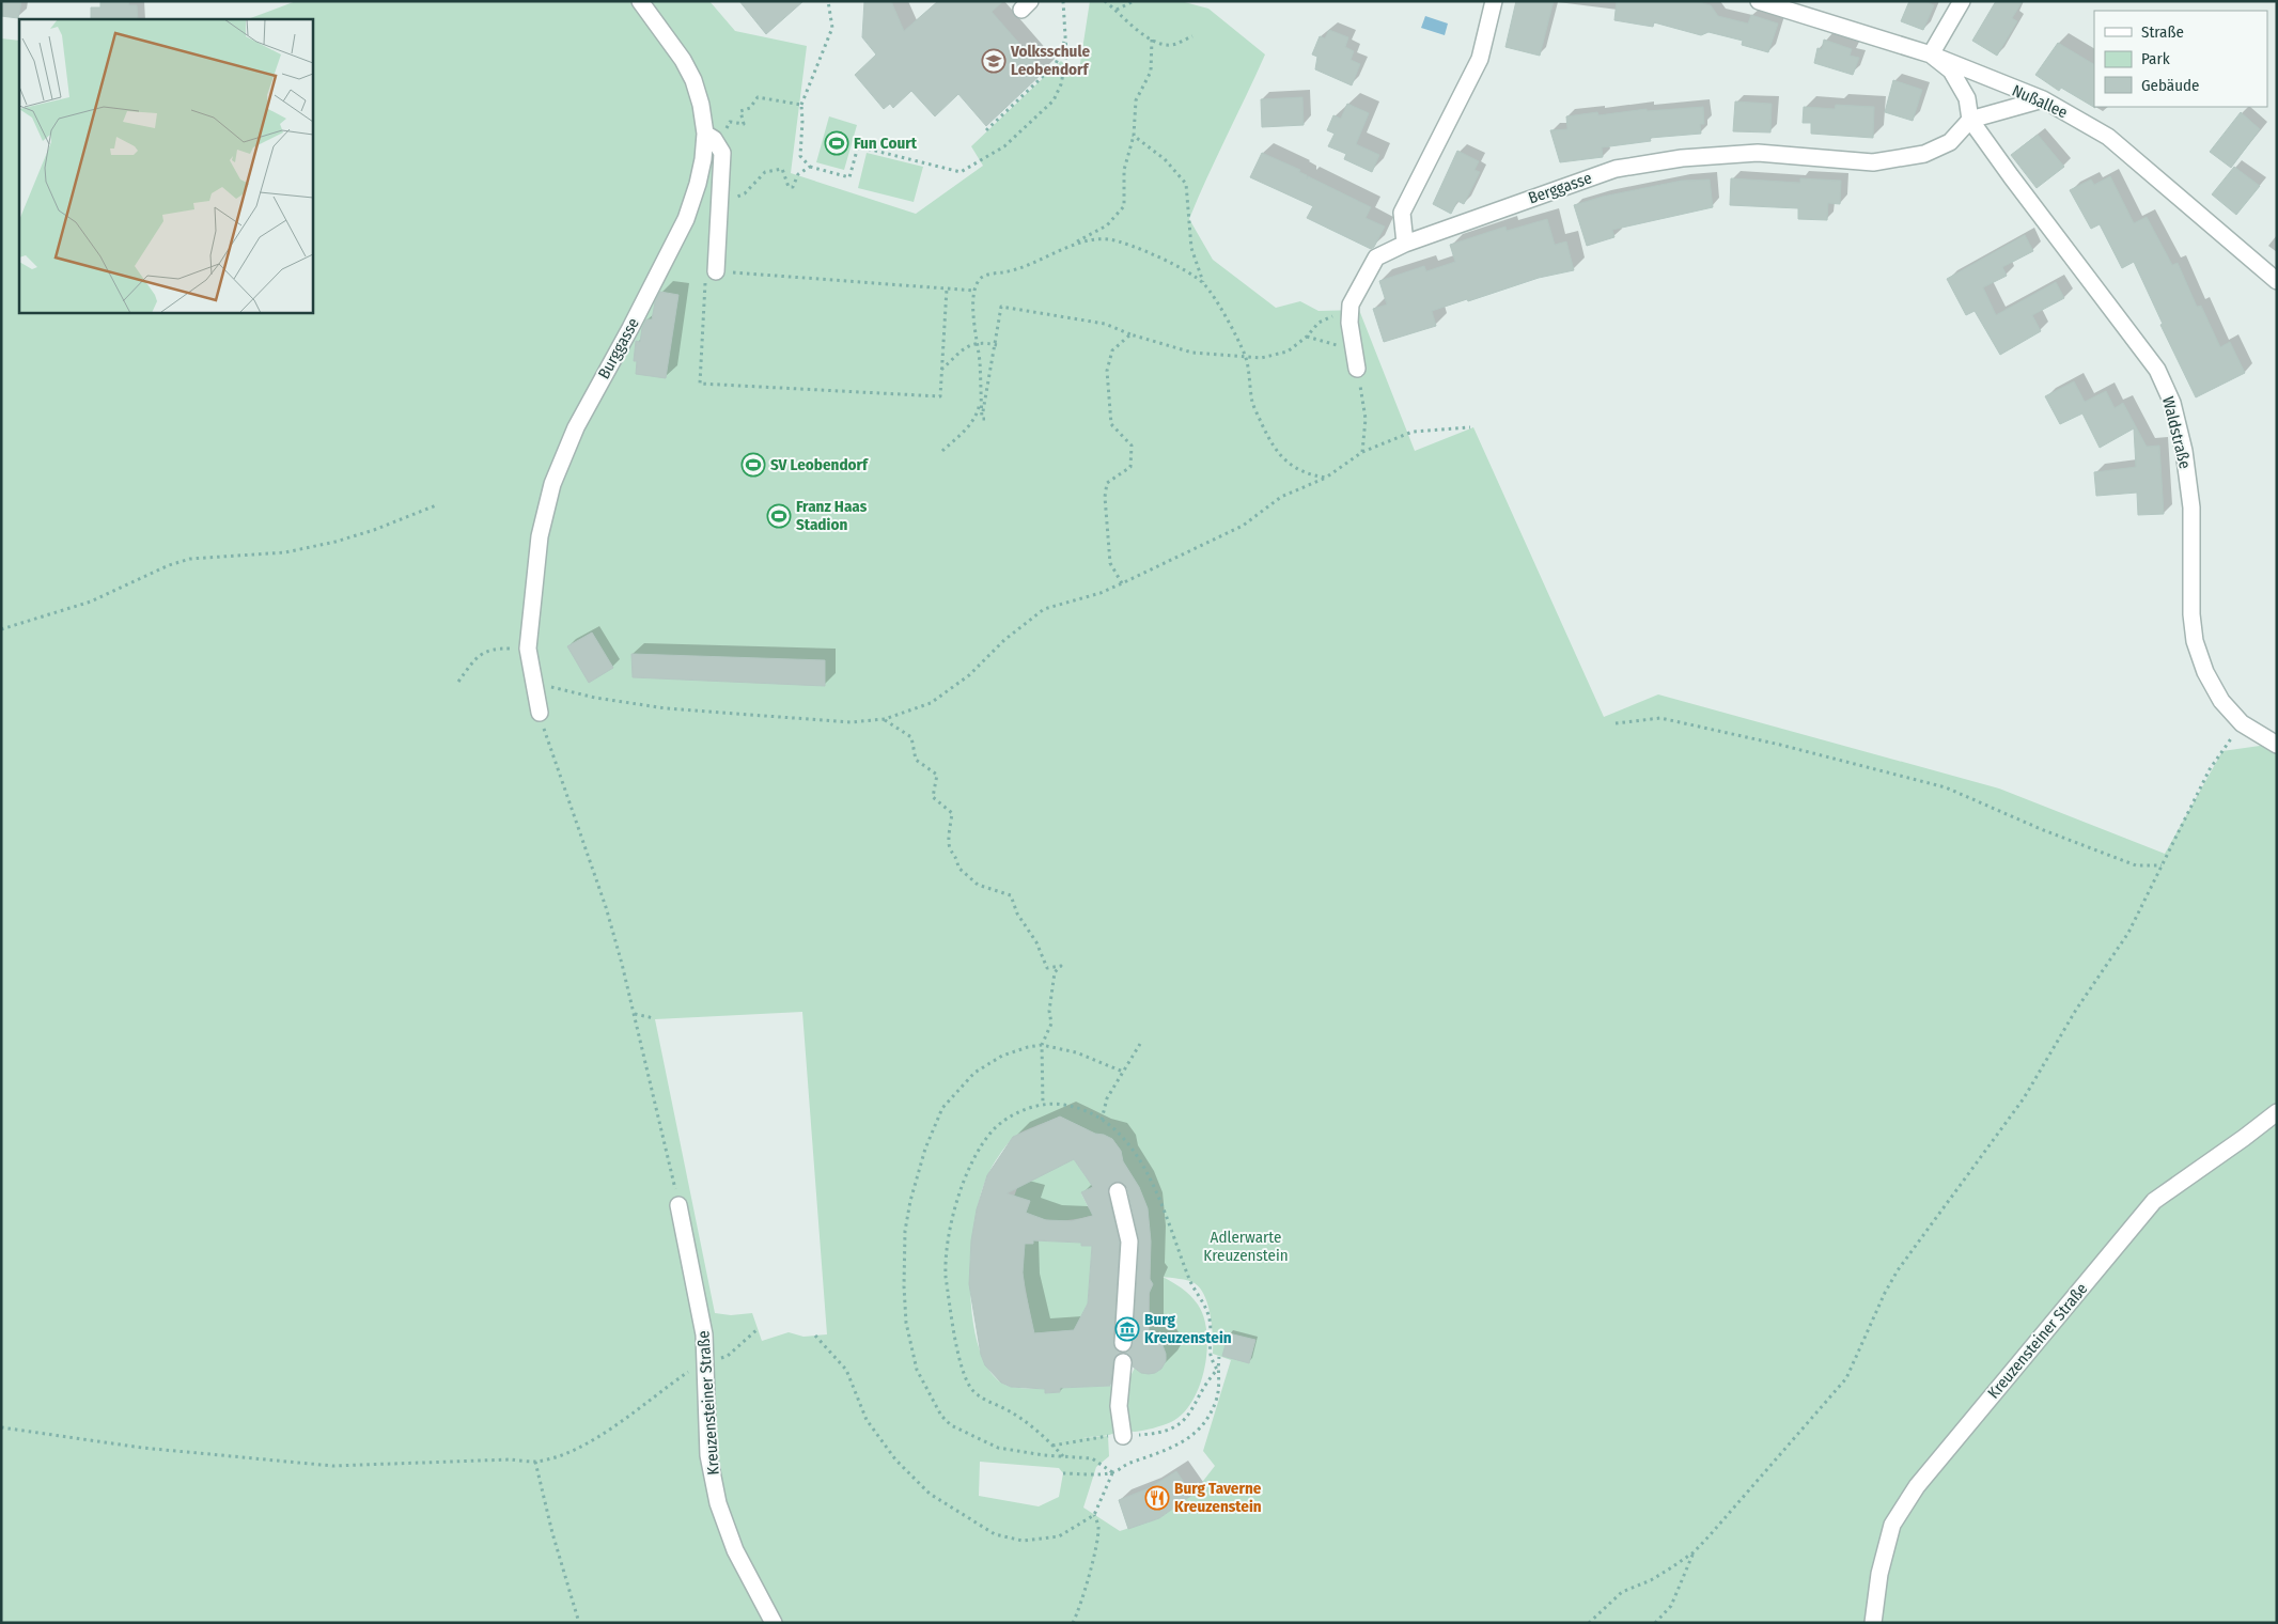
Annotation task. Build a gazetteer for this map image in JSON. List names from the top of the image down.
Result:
{
  "streets": {
    "street": [
      "Nußallee",
      "Berggasse",
      "Burggasse",
      "Waldstraße",
      "Kreuzensteiner Straße"
    ]
  },
  "crossings": [
    ["Berggasse", "Waldstraße"]
  ],
  "parks": ["Adlerwarte Kreuzenstein"],
  "places": {
    "school or university": ["Volksschule Leobendorf"],
    "sports": ["Fun Court", "SV Leobendorf", "Franz Haas Stadion"],
    "museum": ["Burg Kreuzenstein"],
    "restaurant": ["Burg Taverne Kreuzenstein"]
  },
  "legend": ["Straße", "Park", "Gebäude"]
}
